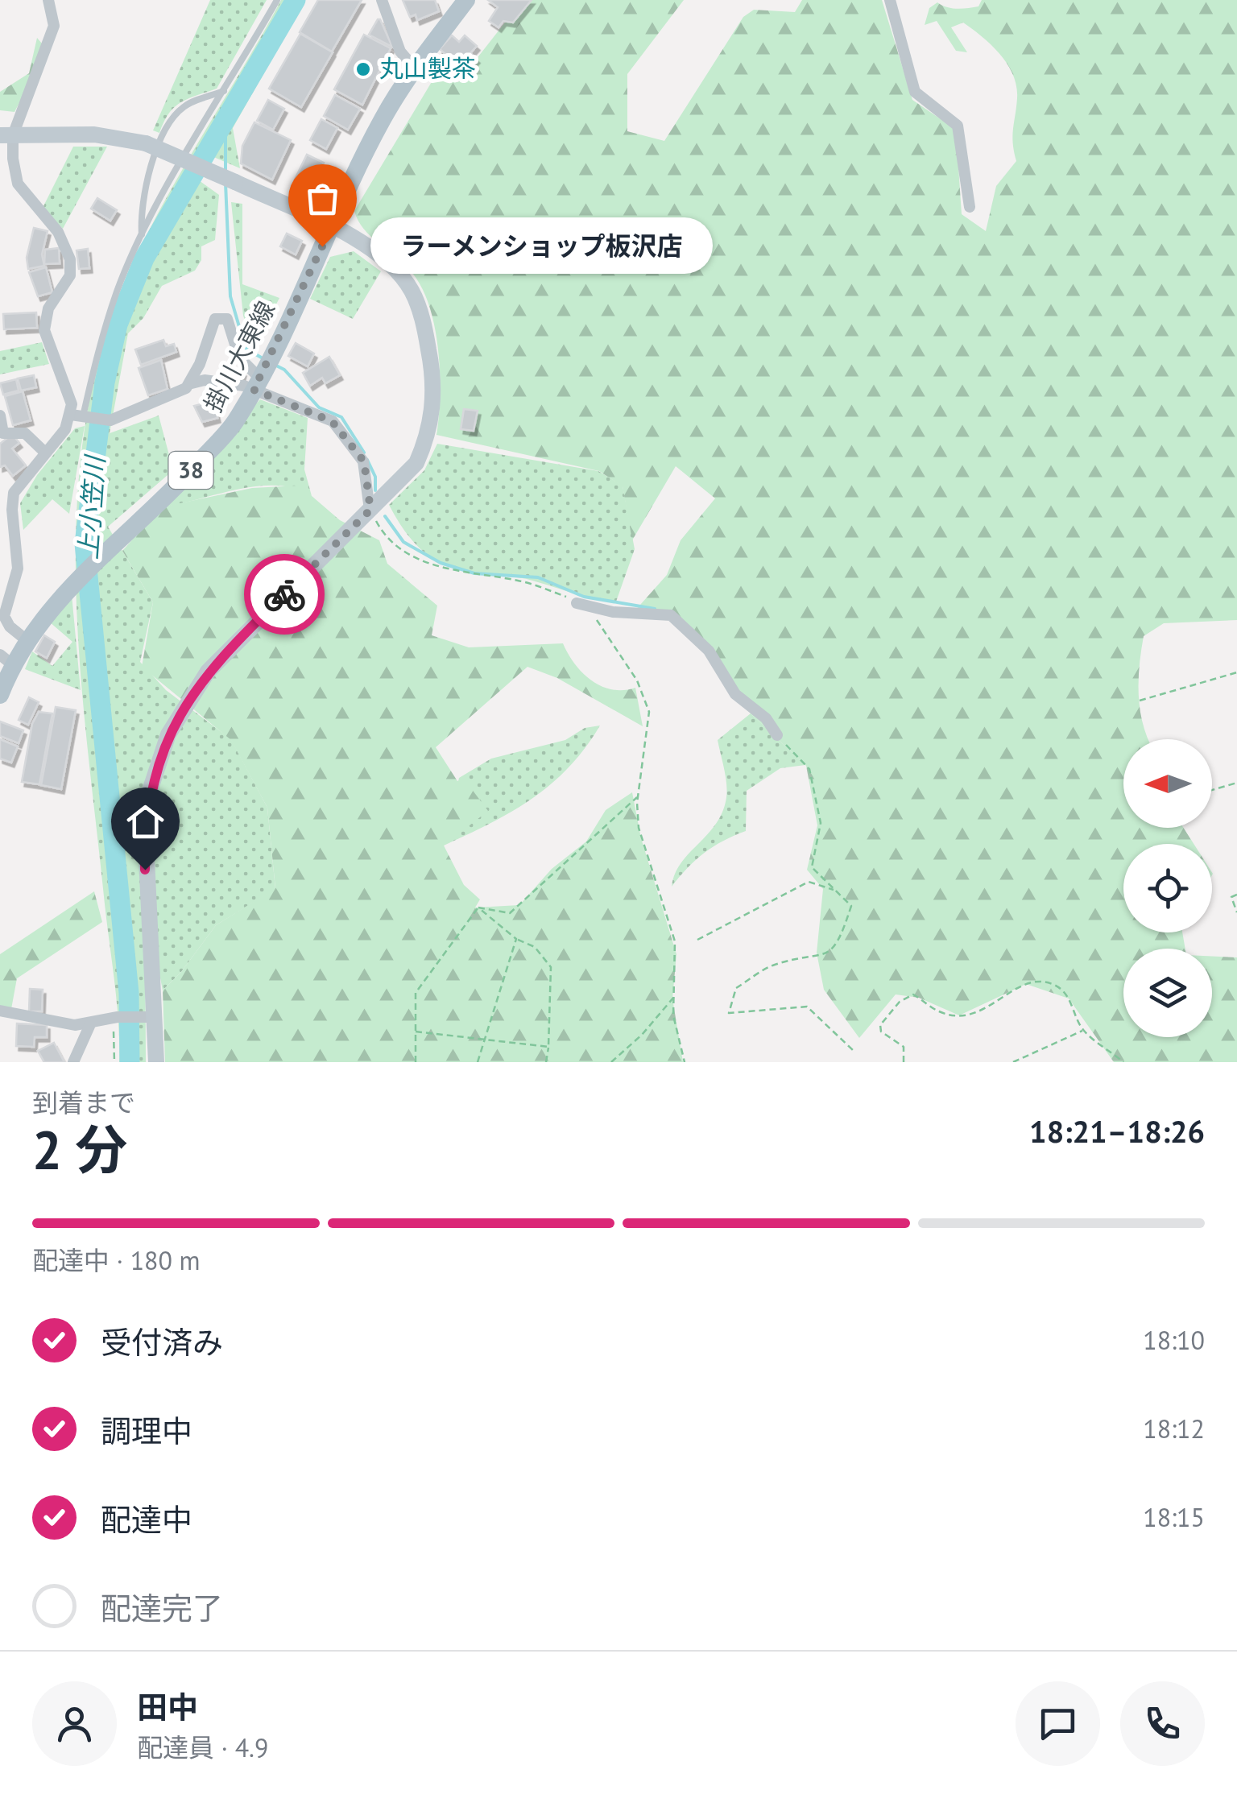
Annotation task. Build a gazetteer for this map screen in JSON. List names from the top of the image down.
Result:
{
  "streets": {
    "main road": ["掛川大東線", "38"]
  },
  "water": ["上小笠川"],
  "places": ["丸山製茶", "ラーメンショップ板沢店"],
  "north": "left",
  "page": {
    "bubble": "ラーメンショップ板沢店",
    "heading": ["2 分", "到着まで", "18:21–18:26"],
    "panel": ["田中", "配達員 · 4.9"],
    "bar": "配達中 · 180 m",
    "list": [
      ["受付済み", "18:10"],
      ["調理中", "18:12"],
      ["配達中", "18:15"],
      "配達完了"
    ]
  }
}
